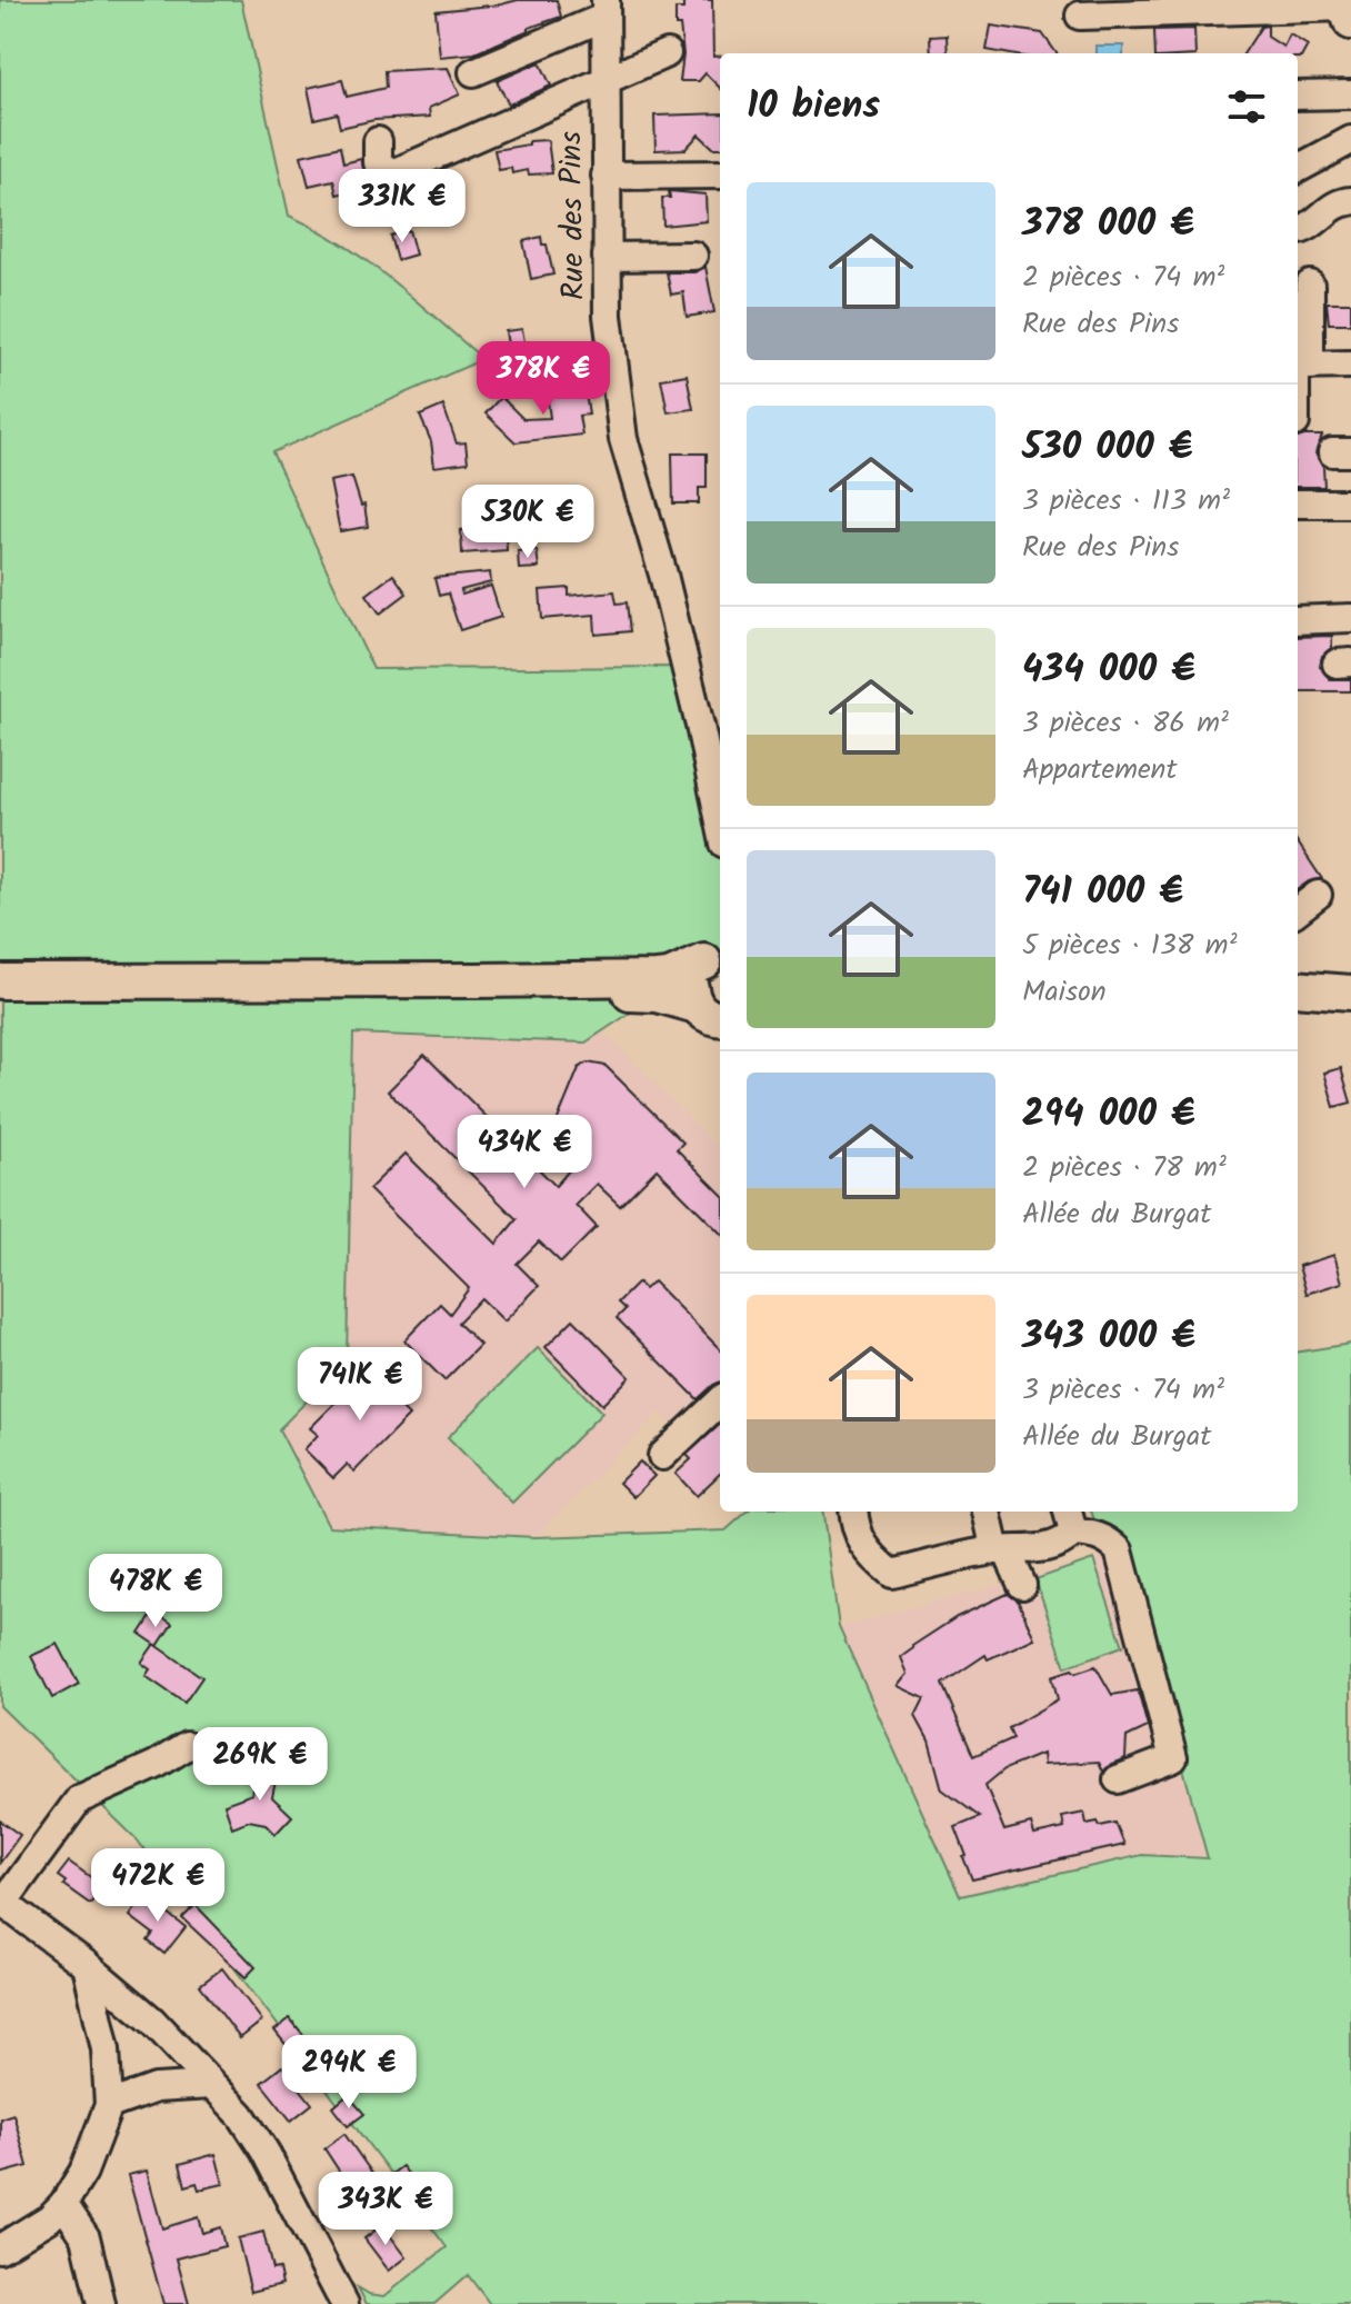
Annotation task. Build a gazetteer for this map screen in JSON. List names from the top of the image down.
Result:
{
  "streets": {
    "street": ["Rue des Pins"]
  },
  "page": {
    "heading": "10 biens",
    "list": [
      {
        "name": "378 000 €",
        "note": "2 pièces · 74 m² · Rue des Pins"
      },
      {
        "name": "530 000 €",
        "note": "3 pièces · 113 m² · Rue des Pins"
      },
      {
        "name": "434 000 €",
        "note": "3 pièces · 86 m² · Appartement"
      },
      {
        "name": "741 000 €",
        "note": "5 pièces · 138 m² · Maison"
      },
      {
        "name": "294 000 €",
        "note": "2 pièces · 78 m² · Allée du Burgat"
      },
      {
        "name": "343 000 €",
        "note": "3 pièces · 74 m² · Allée du Burgat"
      }
    ],
    "price": [
      "331K €",
      "378K €",
      "530K €",
      "434K €",
      "741K €",
      "478K €",
      "269K €",
      "472K €",
      "294K €",
      "343K €"
    ]
  }
}
